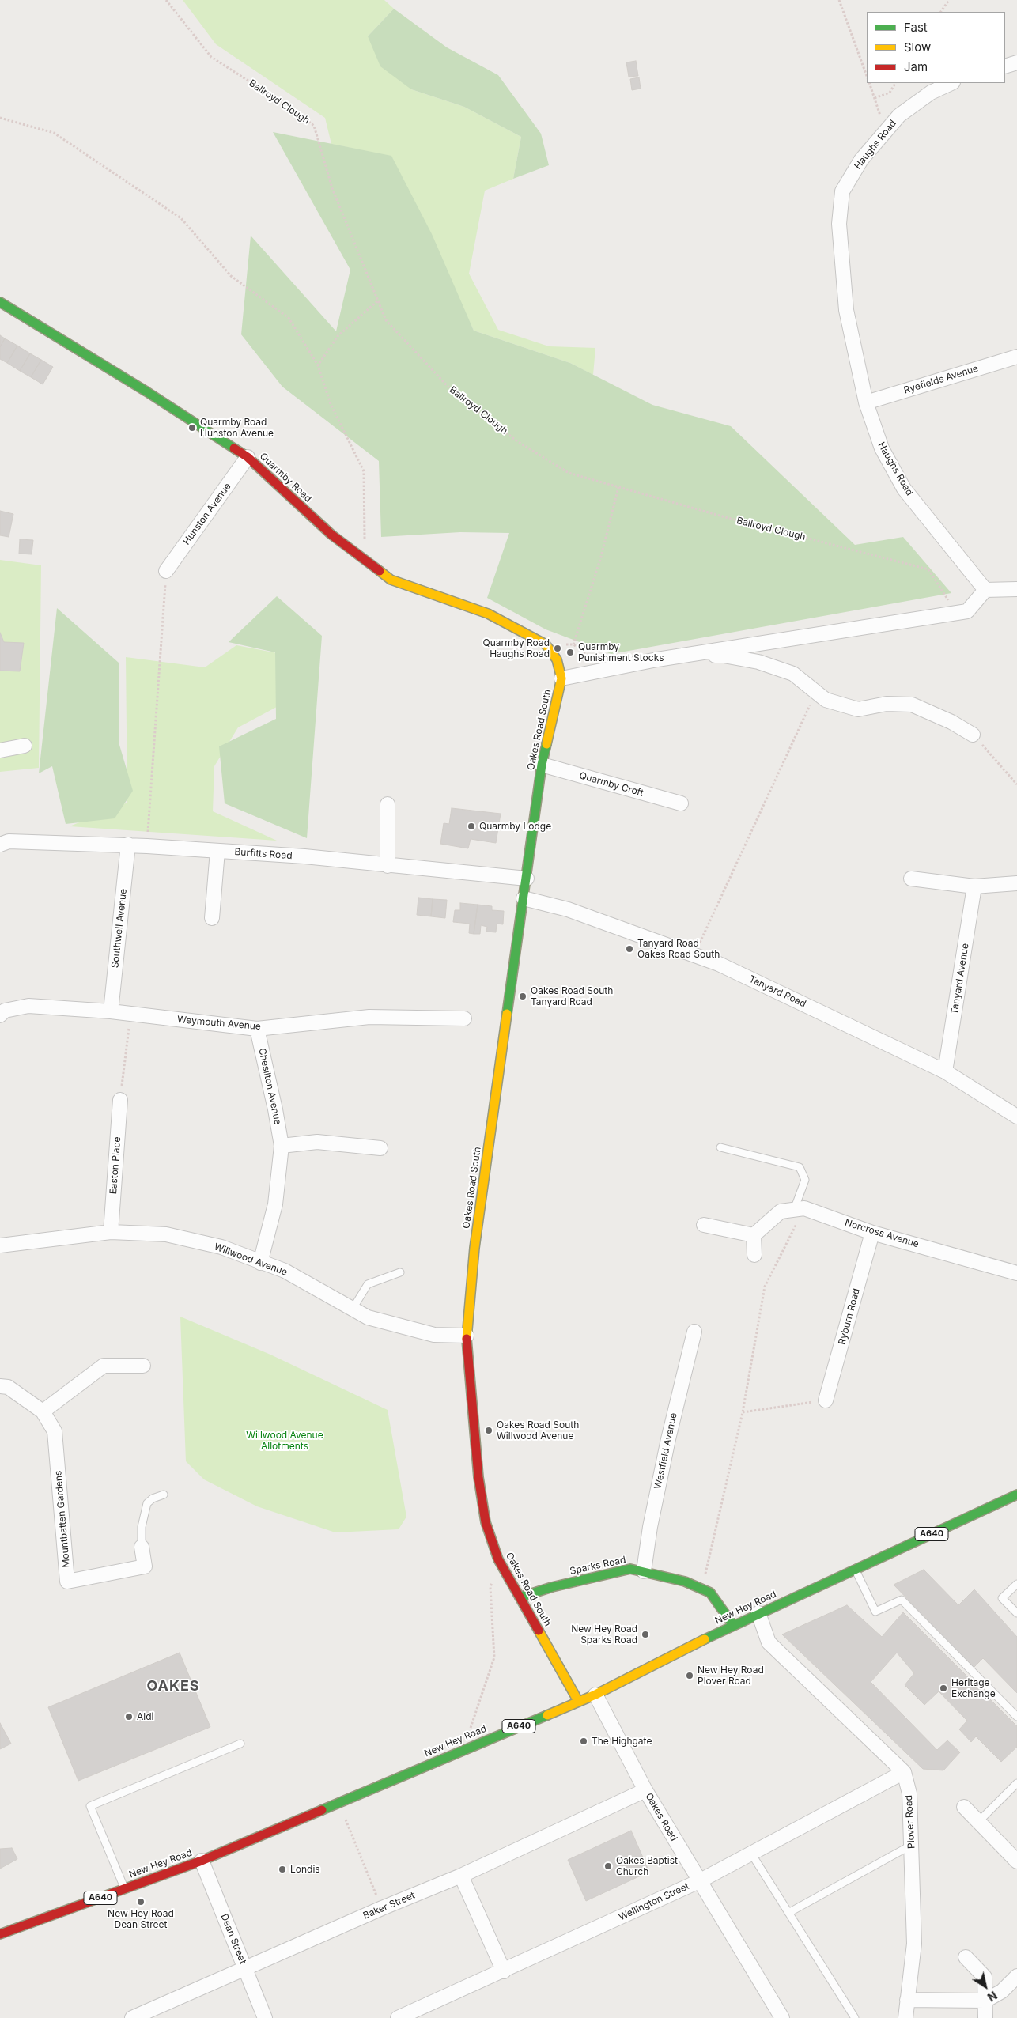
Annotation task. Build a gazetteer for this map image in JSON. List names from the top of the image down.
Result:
{
  "streets": {
    "main road": [
      "Quarmby Road",
      "Oakes Road South",
      "A640",
      "Sparks Road",
      "New Hey Road"
    ],
    "street": [
      "Haughs Road",
      "Ryefields Avenue",
      "Hunston Avenue",
      "Quarmby Croft",
      "Burfitts Road",
      "Southwell Avenue",
      "Tanyard Avenue",
      "Tanyard Road",
      "Weymouth Avenue",
      "Chesilton Avenue",
      "Easton Place",
      "Norcross Avenue",
      "Willwood Avenue",
      "Ryburn Road",
      "Westfield Avenue",
      "Mountbatten Gardens",
      "Oakes Road",
      "Plover Road",
      "Wellington Street",
      "Baker Street",
      "Dean Street"
    ],
    "path": ["Ballroyd Clough"]
  },
  "crossings": [
    ["Haughs Road", "Ryefields Avenue"],
    ["Quarmby Road", "Hunston Avenue"],
    ["Quarmby Road", "Oakes Road South"],
    ["Oakes Road South", "Quarmby Croft"],
    ["Oakes Road South", "Burfitts Road"],
    ["Oakes Road South", "Tanyard Road"],
    ["Oakes Road South", "Willwood Avenue"],
    ["Oakes Road South", "Sparks Road"],
    ["Oakes Road South", "New Hey Road"],
    ["Burfitts Road", "Southwell Avenue"],
    ["Southwell Avenue", "Weymouth Avenue"],
    ["Tanyard Avenue", "Tanyard Road"],
    ["Weymouth Avenue", "Chesilton Avenue"],
    ["Chesilton Avenue", "Willwood Avenue"],
    ["Easton Place", "Willwood Avenue"],
    ["Norcross Avenue", "Ryburn Road"],
    ["Westfield Avenue", "Sparks Road"],
    ["Sparks Road", "New Hey Road"],
    ["New Hey Road", "Oakes Road"],
    ["New Hey Road", "Dean Street"],
    ["Oakes Road", "Wellington Street"],
    ["Oakes Road", "Baker Street"],
    ["Plover Road", "Wellington Street"],
    ["Baker Street", "Dean Street"]
  ],
  "districts": ["OAKES"],
  "parks": ["Willwood Avenue Allotments"],
  "places": [
    "Quarmby Road Hunston Avenue",
    "Quarmby Road Haughs Road",
    "Quarmby Punishment Stocks",
    "Quarmby Lodge",
    "Tanyard Road Oakes Road South",
    "Oakes Road South Tanyard Road",
    "Oakes Road South Willwood Avenue",
    "New Hey Road Sparks Road",
    "New Hey Road Plover Road",
    "Heritage Exchange",
    "Aldi",
    "The Highgate",
    "Oakes Baptist Church",
    "Londis",
    "New Hey Road Dean Street"
  ],
  "legend": ["Fast", "Slow", "Jam"],
  "north": "bottom right"
}
